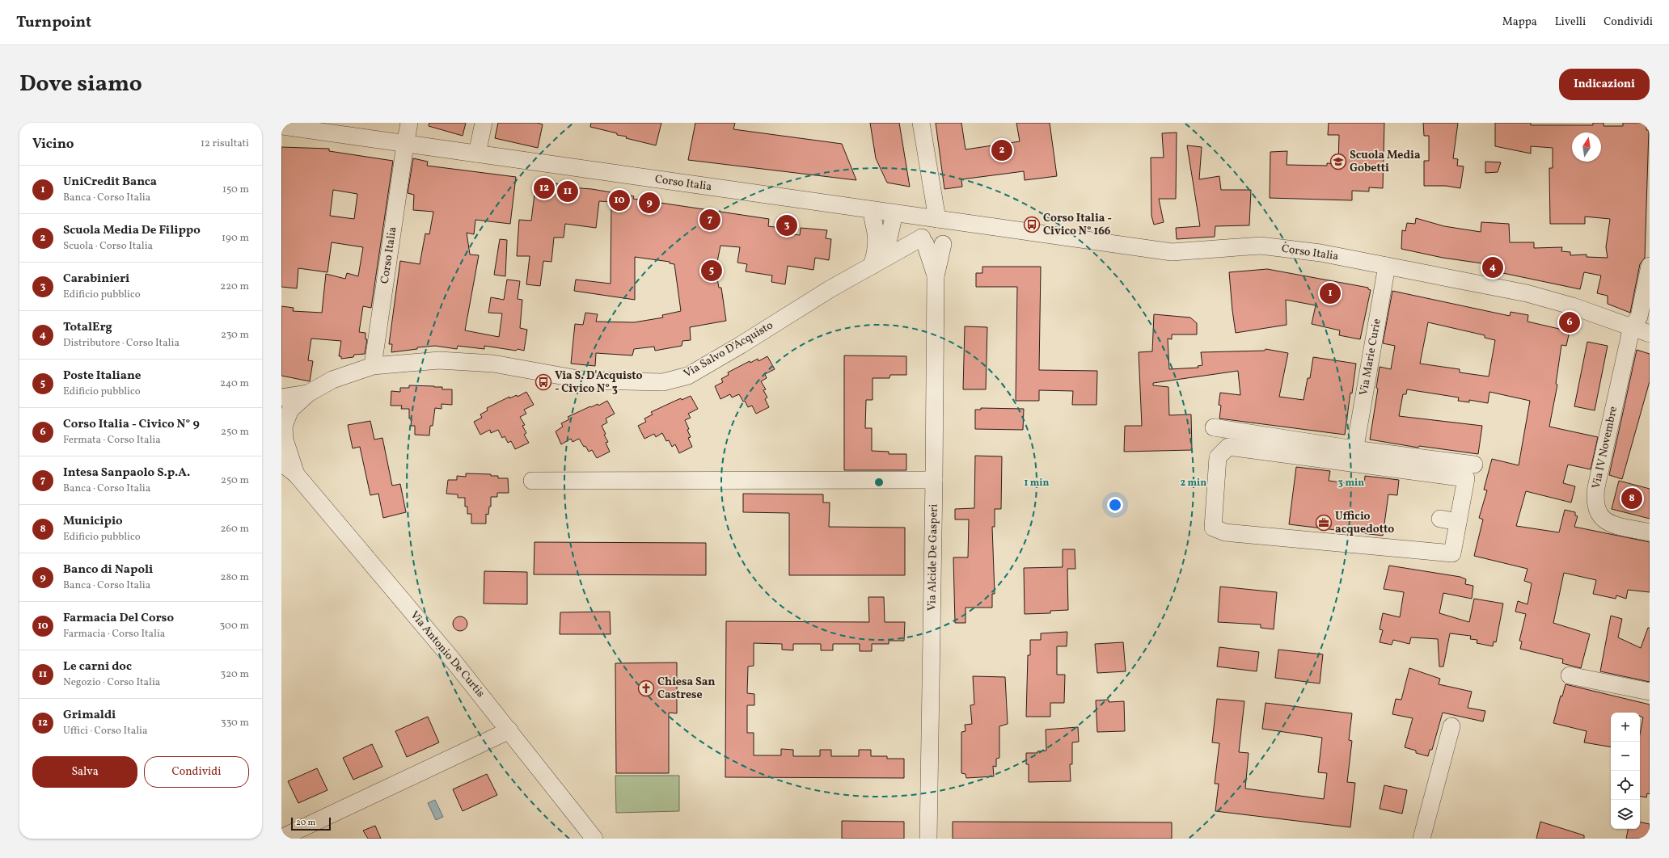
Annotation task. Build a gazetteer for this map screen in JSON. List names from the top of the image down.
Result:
{
  "streets": {
    "street": [
      "Corso Italia",
      "Via Salvo D'Acquisto",
      "Via Marie Curie",
      "Via IV Novembre",
      "Via Alcide De Gasperi",
      "Via Antonio De Curtis"
    ]
  },
  "crossings": [
    ["Corso Italia", "Via Salvo D'Acquisto"],
    ["Corso Italia", "Via Marie Curie"],
    ["Corso Italia", "Via IV Novembre"],
    ["Corso Italia", "Via Alcide De Gasperi"],
    ["Via Salvo D'Acquisto", "Via Alcide De Gasperi"]
  ],
  "places": {
    "school or university": ["Scuola Media Gobetti"],
    "bus stop": ["Corso Italia - Civico N° 166", "Via S. D'Acquisto - Civico N° 3"],
    "office": ["Ufficio acquedotto"],
    "church": ["Chiesa San Castrese"]
  },
  "scale_bar": "20 m",
  "north": "top",
  "page": {
    "header": "Turnpoint",
    "nav": ["Mappa", "Livelli", "Condividi"],
    "title": "Dove siamo",
    "buttons": [
      "Indicazioni",
      ["Salva", "Condividi"]
    ],
    "heading": ["Vicino", "12 risultati"],
    "pins": [
      "2",
      "12",
      "11",
      "10",
      "9",
      "7",
      "3",
      "4",
      "5",
      "1",
      "6",
      "8"
    ],
    "list": [
      {
        "mark": "1",
        "name": "UniCredit Banca",
        "note": "Banca · Corso Italia",
        "value": "150 m"
      },
      {
        "mark": "2",
        "name": "Scuola Media De Filippo",
        "note": "Scuola · Corso Italia",
        "value": "190 m"
      },
      {
        "mark": "3",
        "name": "Carabinieri",
        "note": "Edificio pubblico",
        "value": "220 m"
      },
      {
        "mark": "4",
        "name": "TotalErg",
        "note": "Distributore · Corso Italia",
        "value": "230 m"
      },
      {
        "mark": "5",
        "name": "Poste Italiane",
        "note": "Edificio pubblico",
        "value": "240 m"
      },
      {
        "mark": "6",
        "name": "Corso Italia - Civico N° 9",
        "note": "Fermata · Corso Italia",
        "value": "250 m"
      },
      {
        "mark": "7",
        "name": "Intesa Sanpaolo S.p.A.",
        "note": "Banca · Corso Italia",
        "value": "250 m"
      },
      {
        "mark": "8",
        "name": "Municipio",
        "note": "Edificio pubblico",
        "value": "260 m"
      },
      {
        "mark": "9",
        "name": "Banco di Napoli",
        "note": "Banca · Corso Italia",
        "value": "280 m"
      },
      {
        "mark": "10",
        "name": "Farmacia Del Corso",
        "note": "Farmacia · Corso Italia",
        "value": "300 m"
      },
      {
        "mark": "11",
        "name": "Le carni doc",
        "note": "Negozio · Corso Italia",
        "value": "320 m"
      },
      {
        "mark": "12",
        "name": "Grimaldi",
        "note": "Uffici · Corso Italia",
        "value": "330 m"
      }
    ],
    "map_buttons": ["+", "−"],
    "scale": "20 m"
  },
  "rings": ["1 min", "2 min", "3 min"]
}
